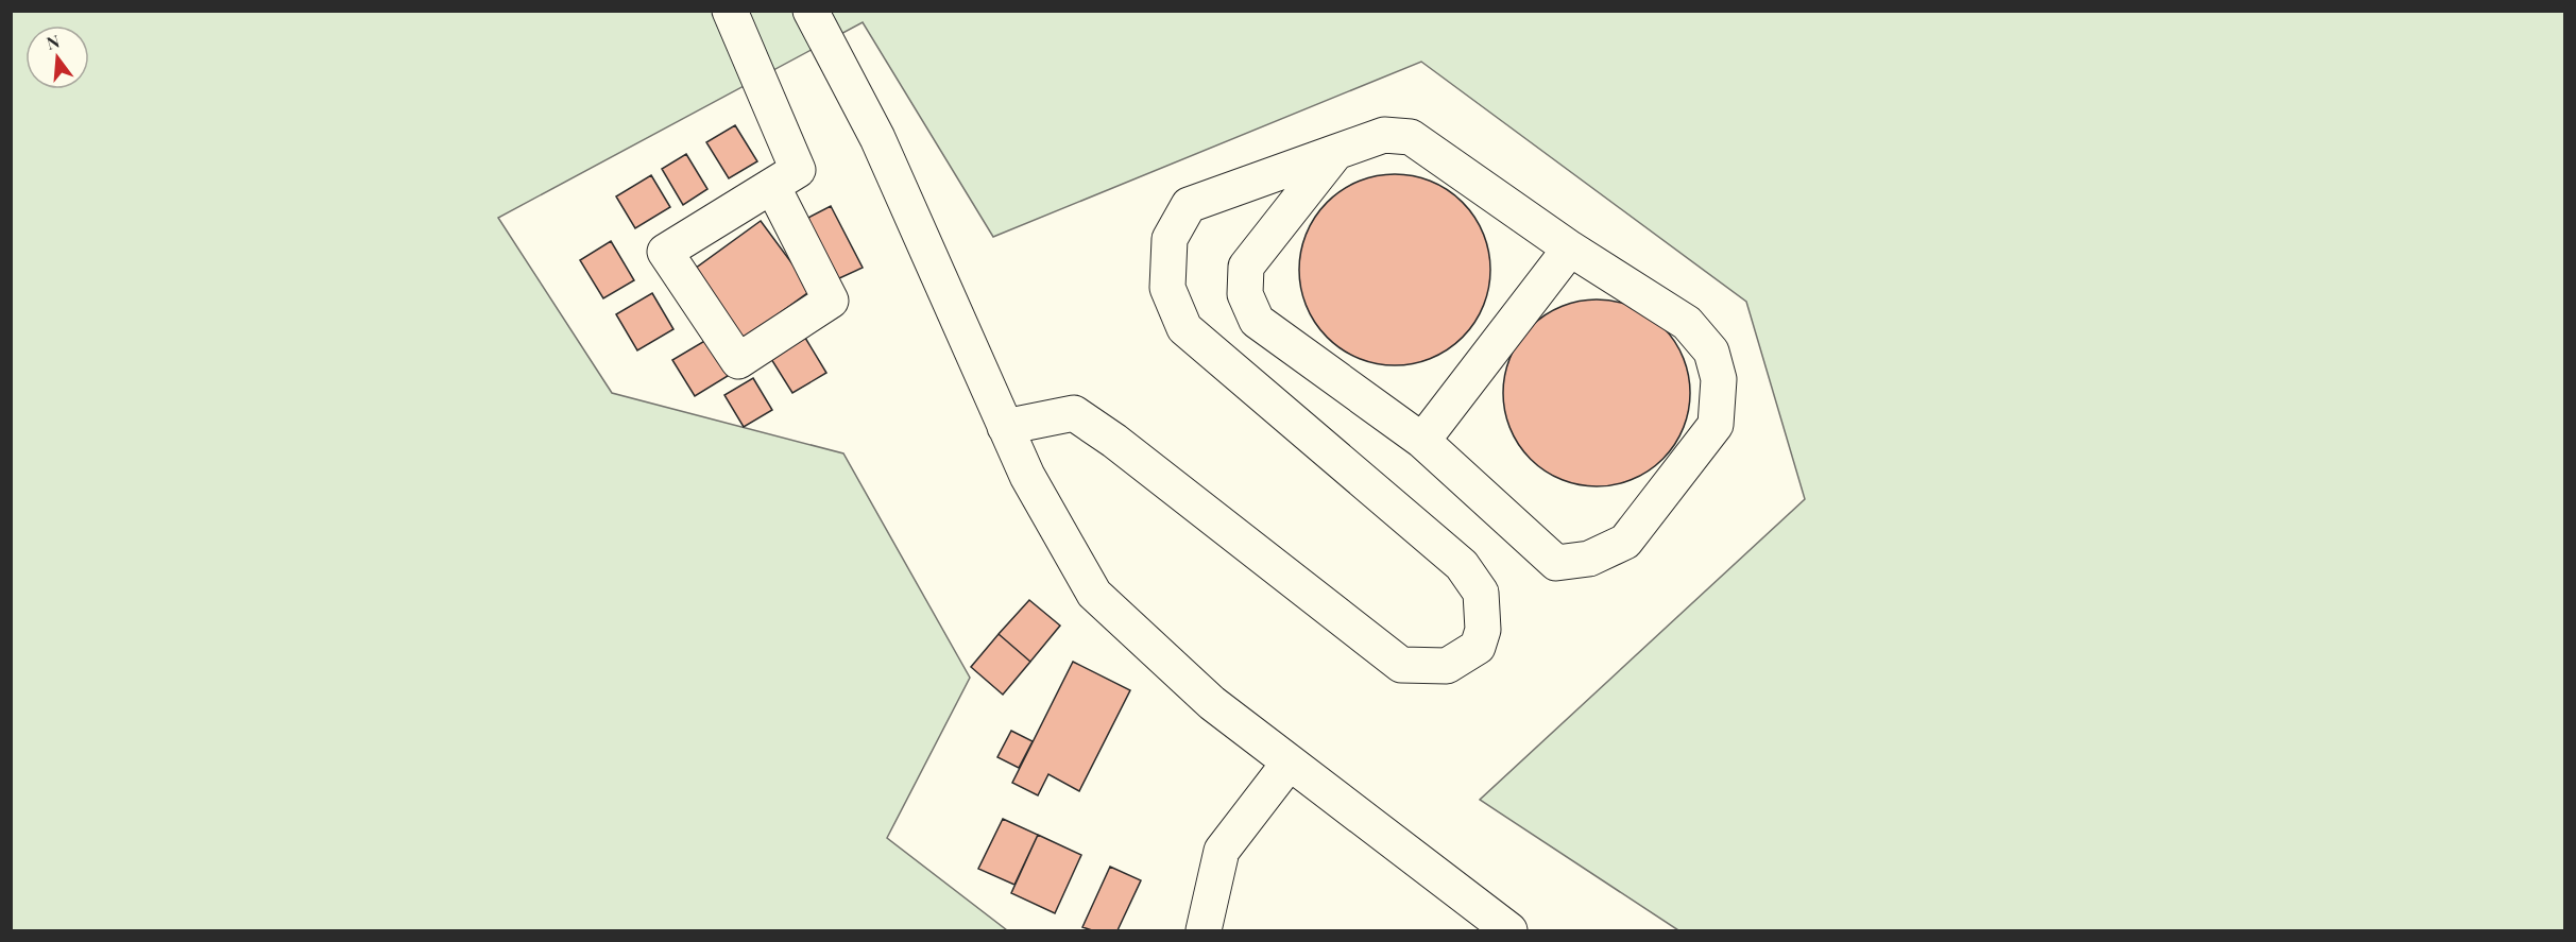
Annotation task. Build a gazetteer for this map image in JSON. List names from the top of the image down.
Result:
{
  "north": "top"
}
